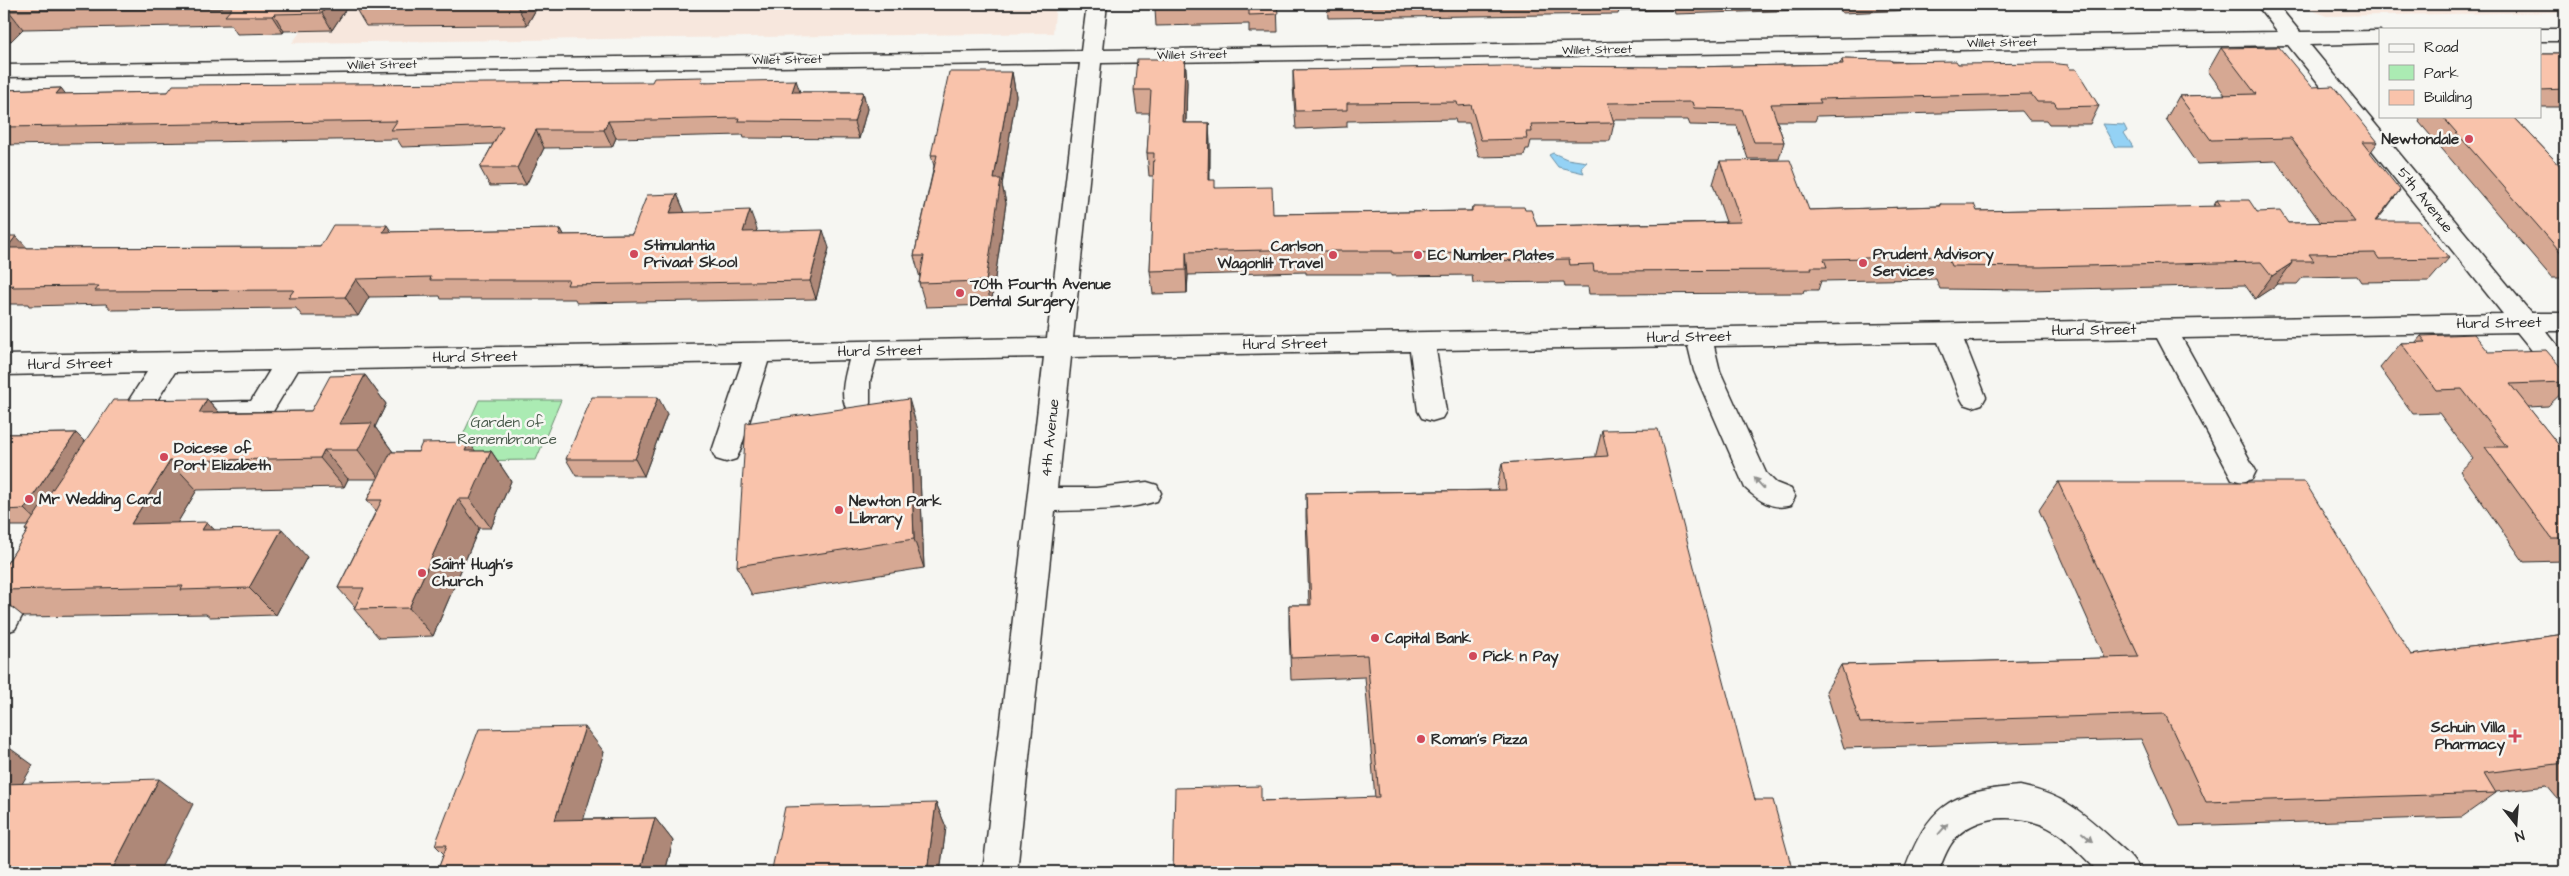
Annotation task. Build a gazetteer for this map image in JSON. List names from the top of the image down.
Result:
{
  "streets": {
    "street": [
      "Willet Street",
      "5th Avenue",
      "Hurd Street",
      "4th Avenue"
    ]
  },
  "crossings": [
    ["Willet Street", "5th Avenue"],
    ["Willet Street", "4th Avenue"],
    ["5th Avenue", "Hurd Street"],
    ["Hurd Street", "4th Avenue"]
  ],
  "parks": ["Garden of Remembrance"],
  "places": {
    "other": [
      "Newtondale",
      "Stimulantia Privaat Skool",
      "Carlson Wagonlit Travel",
      "EC Number Plates",
      "Prudent Advisory Services",
      "70th Fourth Avenue Dental Surgery",
      "Doicese of Port Elizabeth",
      "Mr Wedding Card",
      "Newton Park Library",
      "Saint Hugh's Church",
      "Capital Bank",
      "Pick n Pay",
      "Roman's Pizza"
    ],
    "health": ["Schuin Villa Pharmacy"]
  },
  "legend": ["Road", "Park", "Building"],
  "north": "bottom"
}
